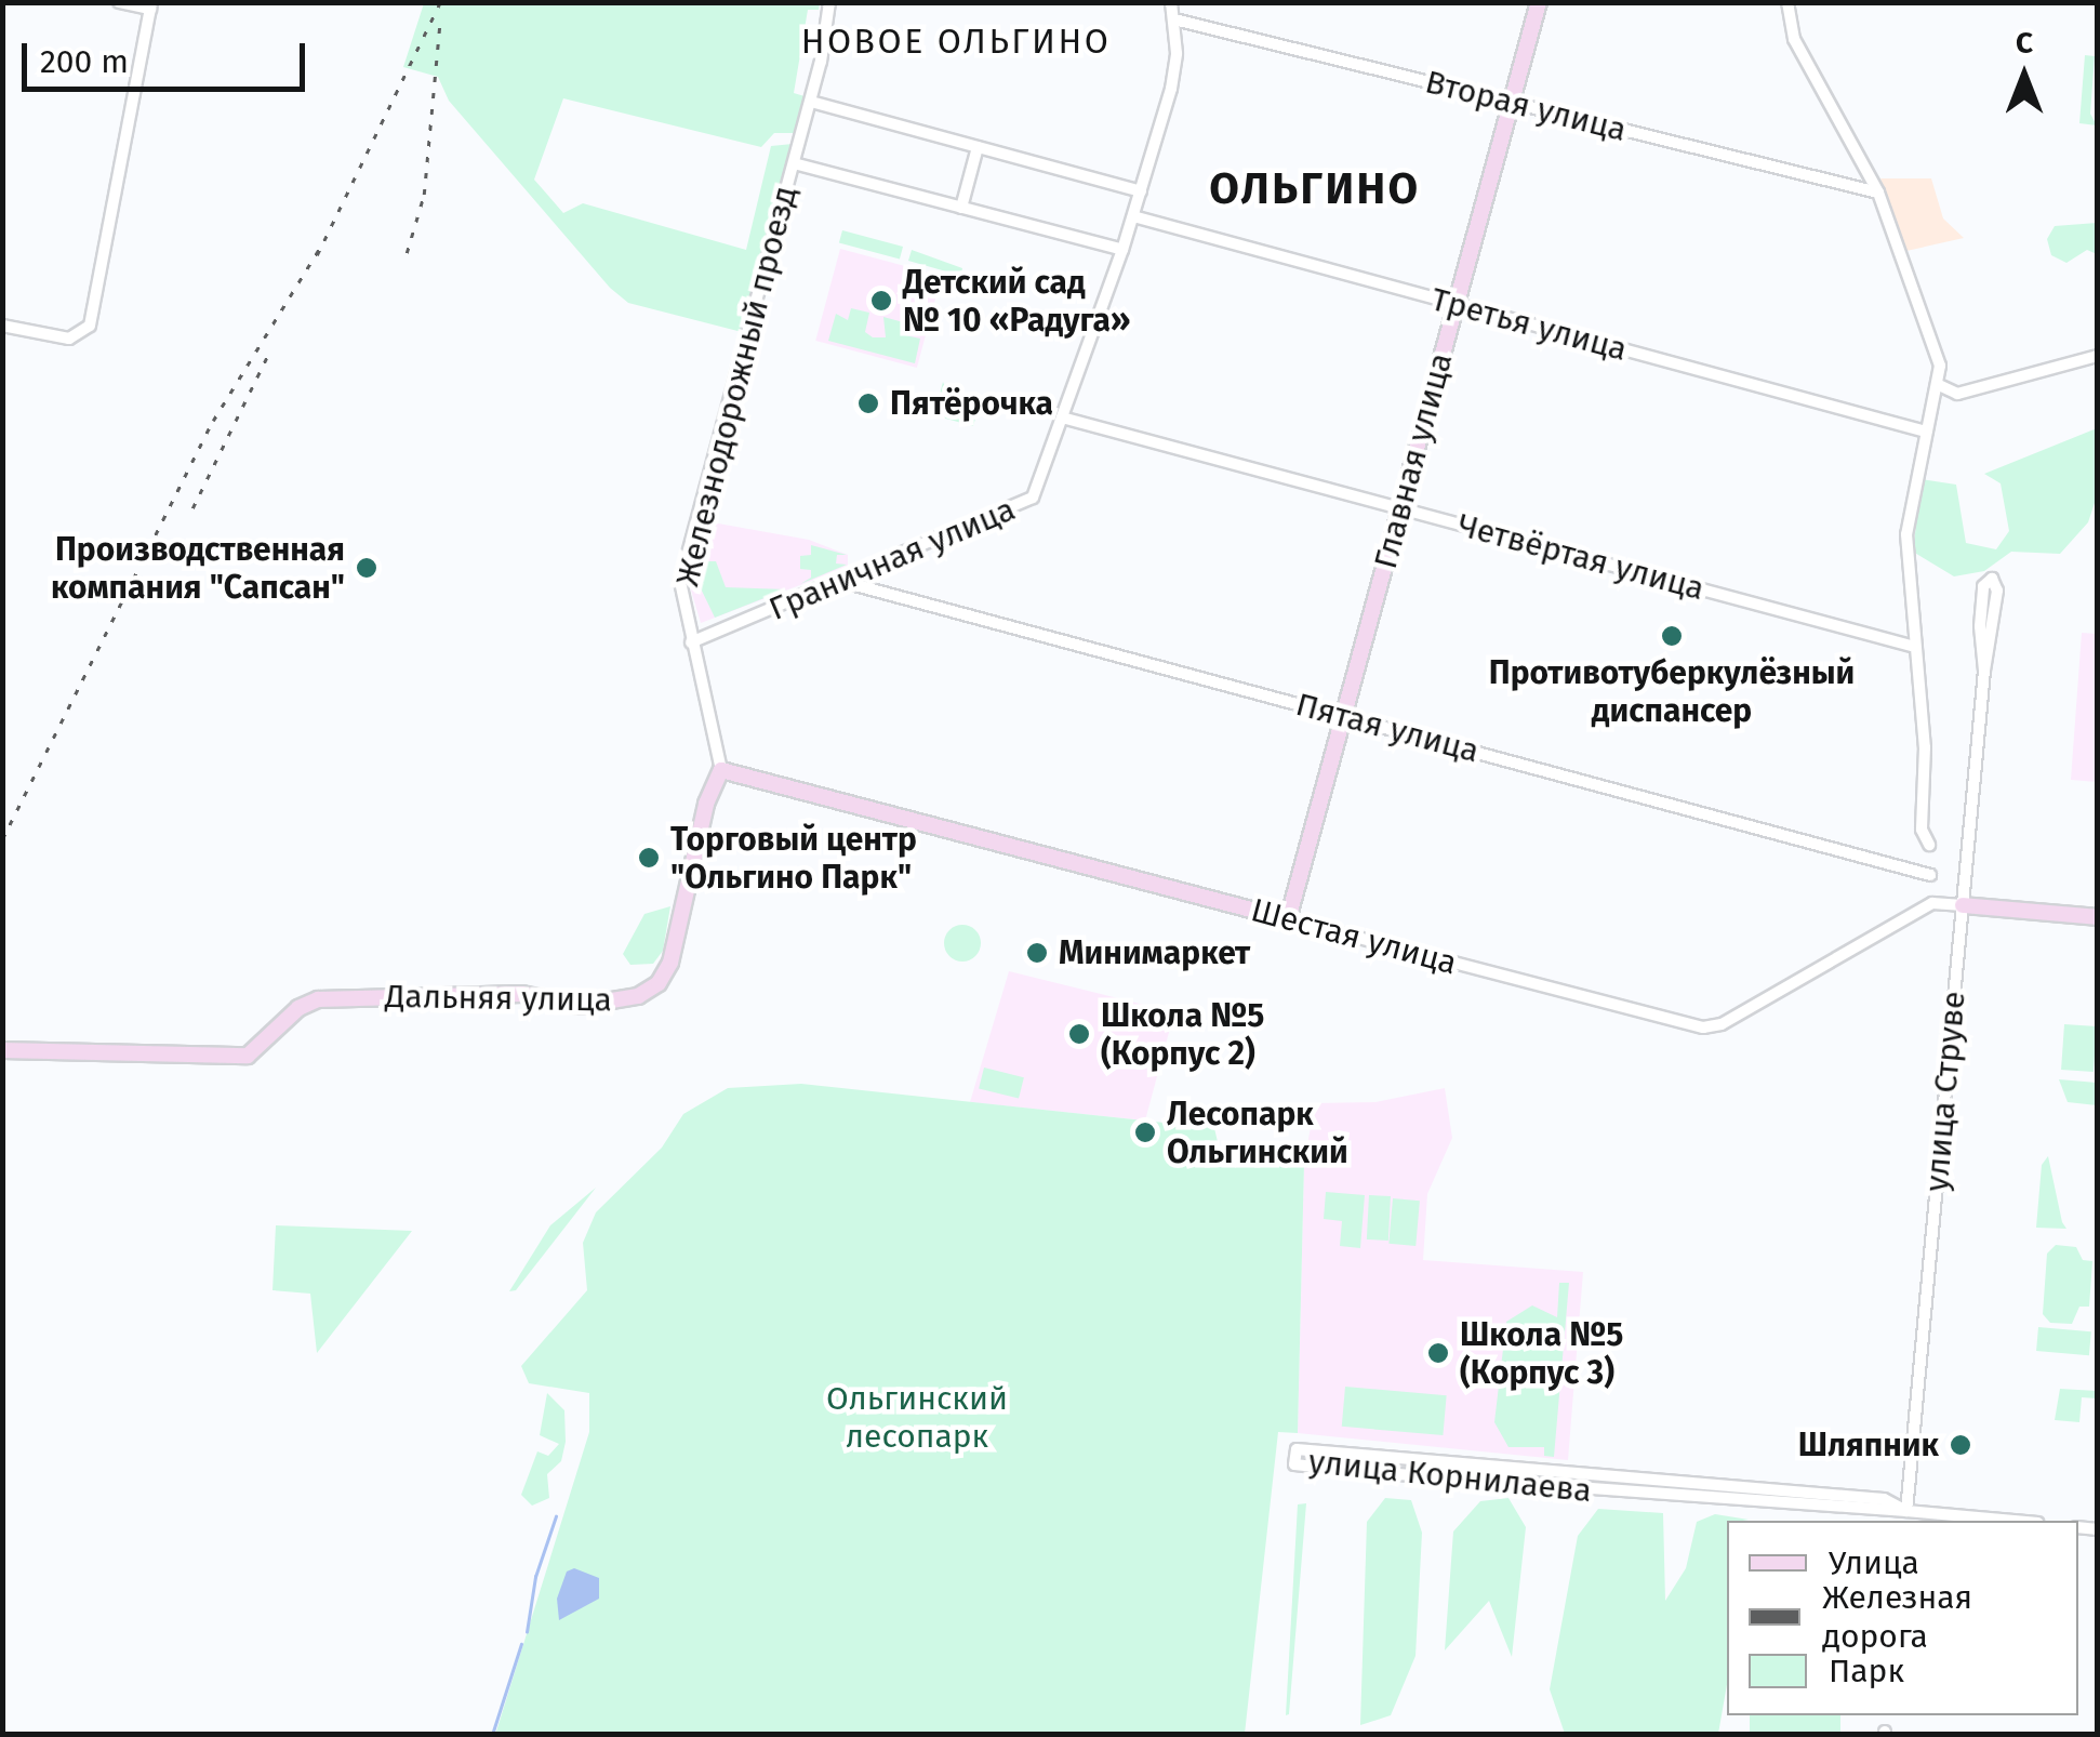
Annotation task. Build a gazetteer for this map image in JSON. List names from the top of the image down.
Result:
{
  "streets": {
    "street": [
      "Вторая улица",
      "Третья улица",
      "Железнодорожный проезд",
      "Главная улица",
      "Четвёртая улица",
      "Граничная улица",
      "Пятая улица",
      "Шестая улица",
      "Дальняя улица",
      "улица Струве",
      "улица Корнилаева"
    ]
  },
  "crossings": [
    ["Вторая улица", "Главная улица"],
    ["Вторая улица", "Граничная улица"],
    ["Третья улица", "Главная улица"],
    ["Третья улица", "Граничная улица"],
    ["Железнодорожный проезд", "Граничная улица"],
    ["Железнодорожный проезд", "Шестая улица"],
    ["Железнодорожный проезд", "Дальняя улица"],
    ["Главная улица", "Четвёртая улица"],
    ["Главная улица", "Пятая улица"],
    ["Главная улица", "Шестая улица"],
    ["Четвёртая улица", "Граничная улица"],
    ["Граничная улица", "Пятая улица"],
    ["Шестая улица", "Дальняя улица"],
    ["Шестая улица", "улица Струве"],
    ["улица Струве", "улица Корнилаева"]
  ],
  "districts": ["НОВОЕ ОЛЬГИНО", "ОЛЬГИНО"],
  "parks": ["Ольгинский лесопарк"],
  "places": [
    "Детский сад № 10 «Радуга»",
    "Пятёрочка",
    "Производственная компания \"Сапсан\"",
    "Противотуберкулёзный диспансер",
    "Торговый центр \"Ольгино Парк\"",
    "Минимаркет",
    "Школа №5 (Корпус 2)",
    "Лесопарк Ольгинский",
    "Школа №5 (Корпус 3)",
    "Шляпник"
  ],
  "legend": ["Улица", "Железная дорога", "Парк"],
  "scale_bar": "200 m",
  "north": "top"
}
